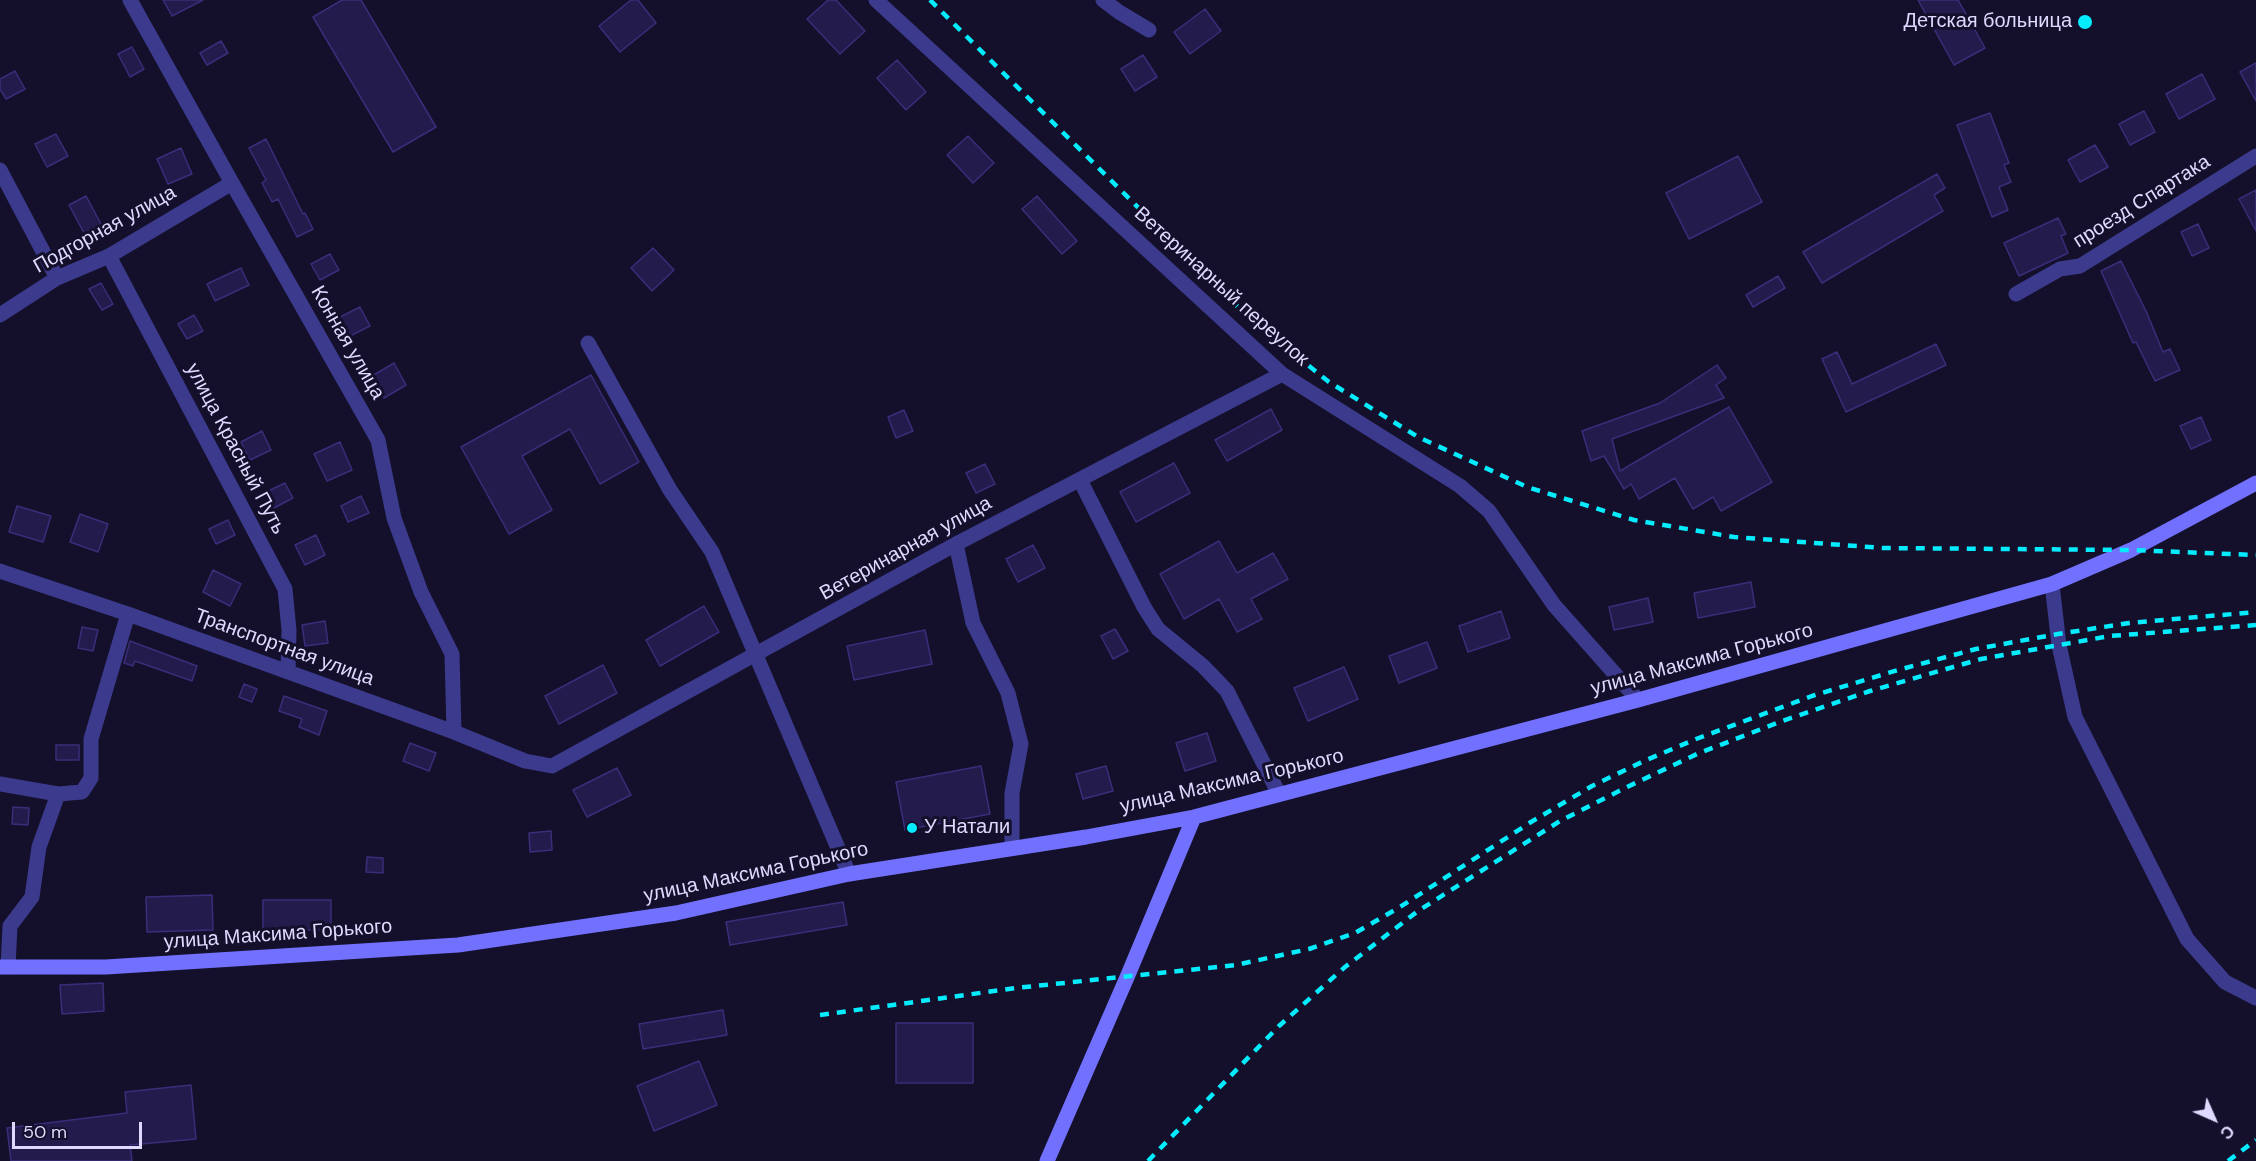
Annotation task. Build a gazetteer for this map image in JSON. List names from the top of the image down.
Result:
{
  "streets": {
    "street": [
      "проезд Спартака",
      "Подгорная улица",
      "Ветеринарный переулок",
      "Конная улица",
      "улица Красный Путь",
      "Ветеринарная улица",
      "Транспортная улица",
      "улица Максима Горького"
    ]
  },
  "crossings": [
    ["Подгорная улица", "Конная улица"],
    ["Подгорная улица", "улица Красный Путь"],
    ["Ветеринарный переулок", "Ветеринарная улица"],
    ["Ветеринарный переулок", "улица Максима Горького"],
    ["Конная улица", "Транспортная улица"],
    ["улица Красный Путь", "Транспортная улица"],
    ["Ветеринарная улица", "Транспортная улица"]
  ],
  "places": ["Детская больница", "У Натали"],
  "scale_bar": "50 m",
  "north": "bottom right"
}
